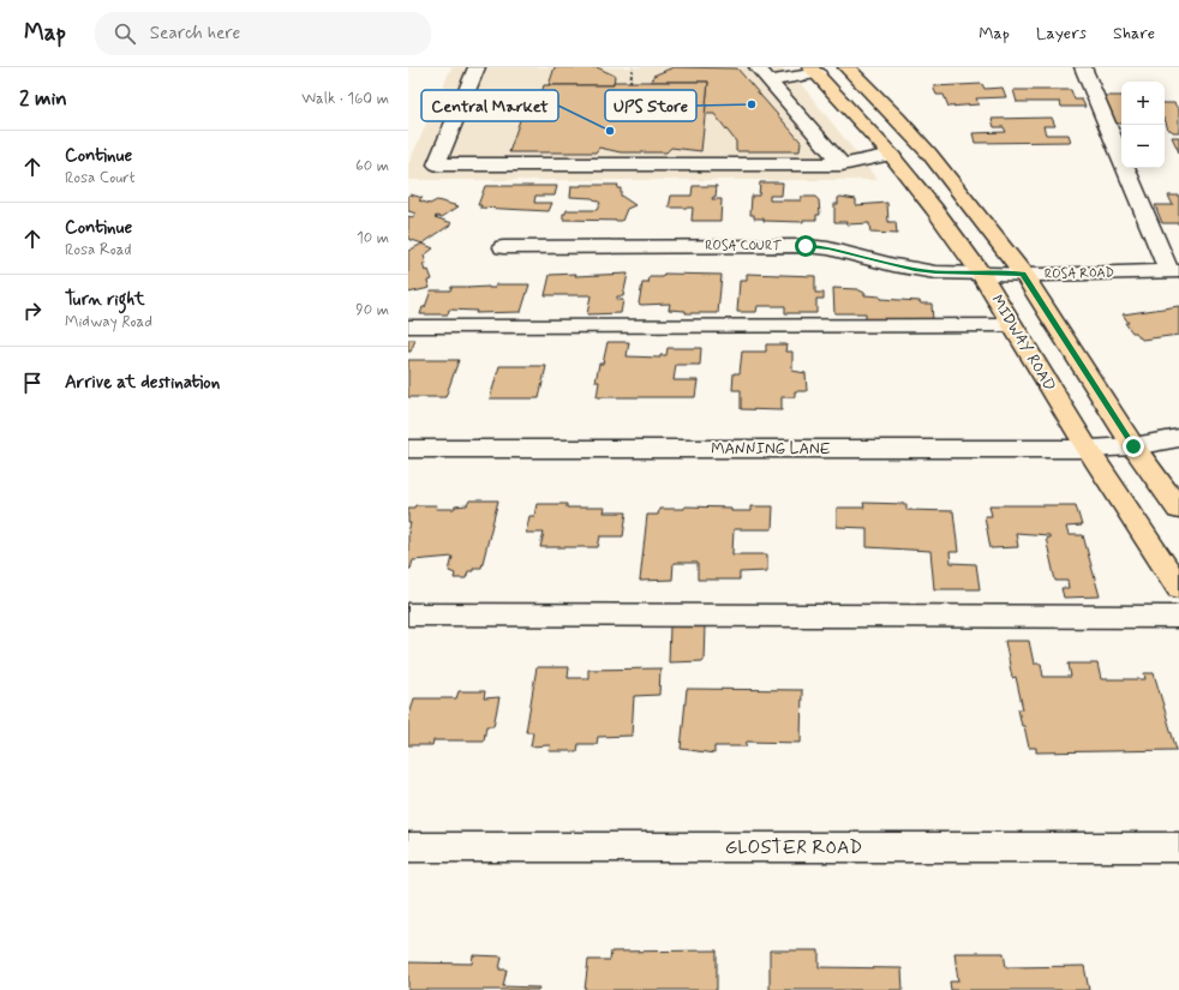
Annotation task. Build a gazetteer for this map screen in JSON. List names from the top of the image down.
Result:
{
  "streets": {
    "main road": ["MIDWAY ROAD"],
    "street": [
      "ROSA COURT",
      "ROSA ROAD",
      "MANNING LANE",
      "GLOSTER ROAD"
    ]
  },
  "crossings": [
    ["ROSA COURT", "ROSA ROAD"],
    ["ROSA COURT", "MIDWAY ROAD"],
    ["ROSA ROAD", "MIDWAY ROAD"],
    ["MIDWAY ROAD", "MANNING LANE"]
  ],
  "places": ["UPS Store", "Central Market"],
  "page": {
    "header": "Map",
    "search": "Search here",
    "nav": ["Map", "Layers", "Share"],
    "heading": ["2 min", "Walk · 160 m"],
    "map_buttons": ["+", "−"],
    "list": [
      ["Continue", "Rosa Court", "60 m"],
      ["Continue", "Rosa Road", "10 m"],
      ["Turn right", "Midway Road", "90 m"],
      "Arrive at destination"
    ]
  }
}
